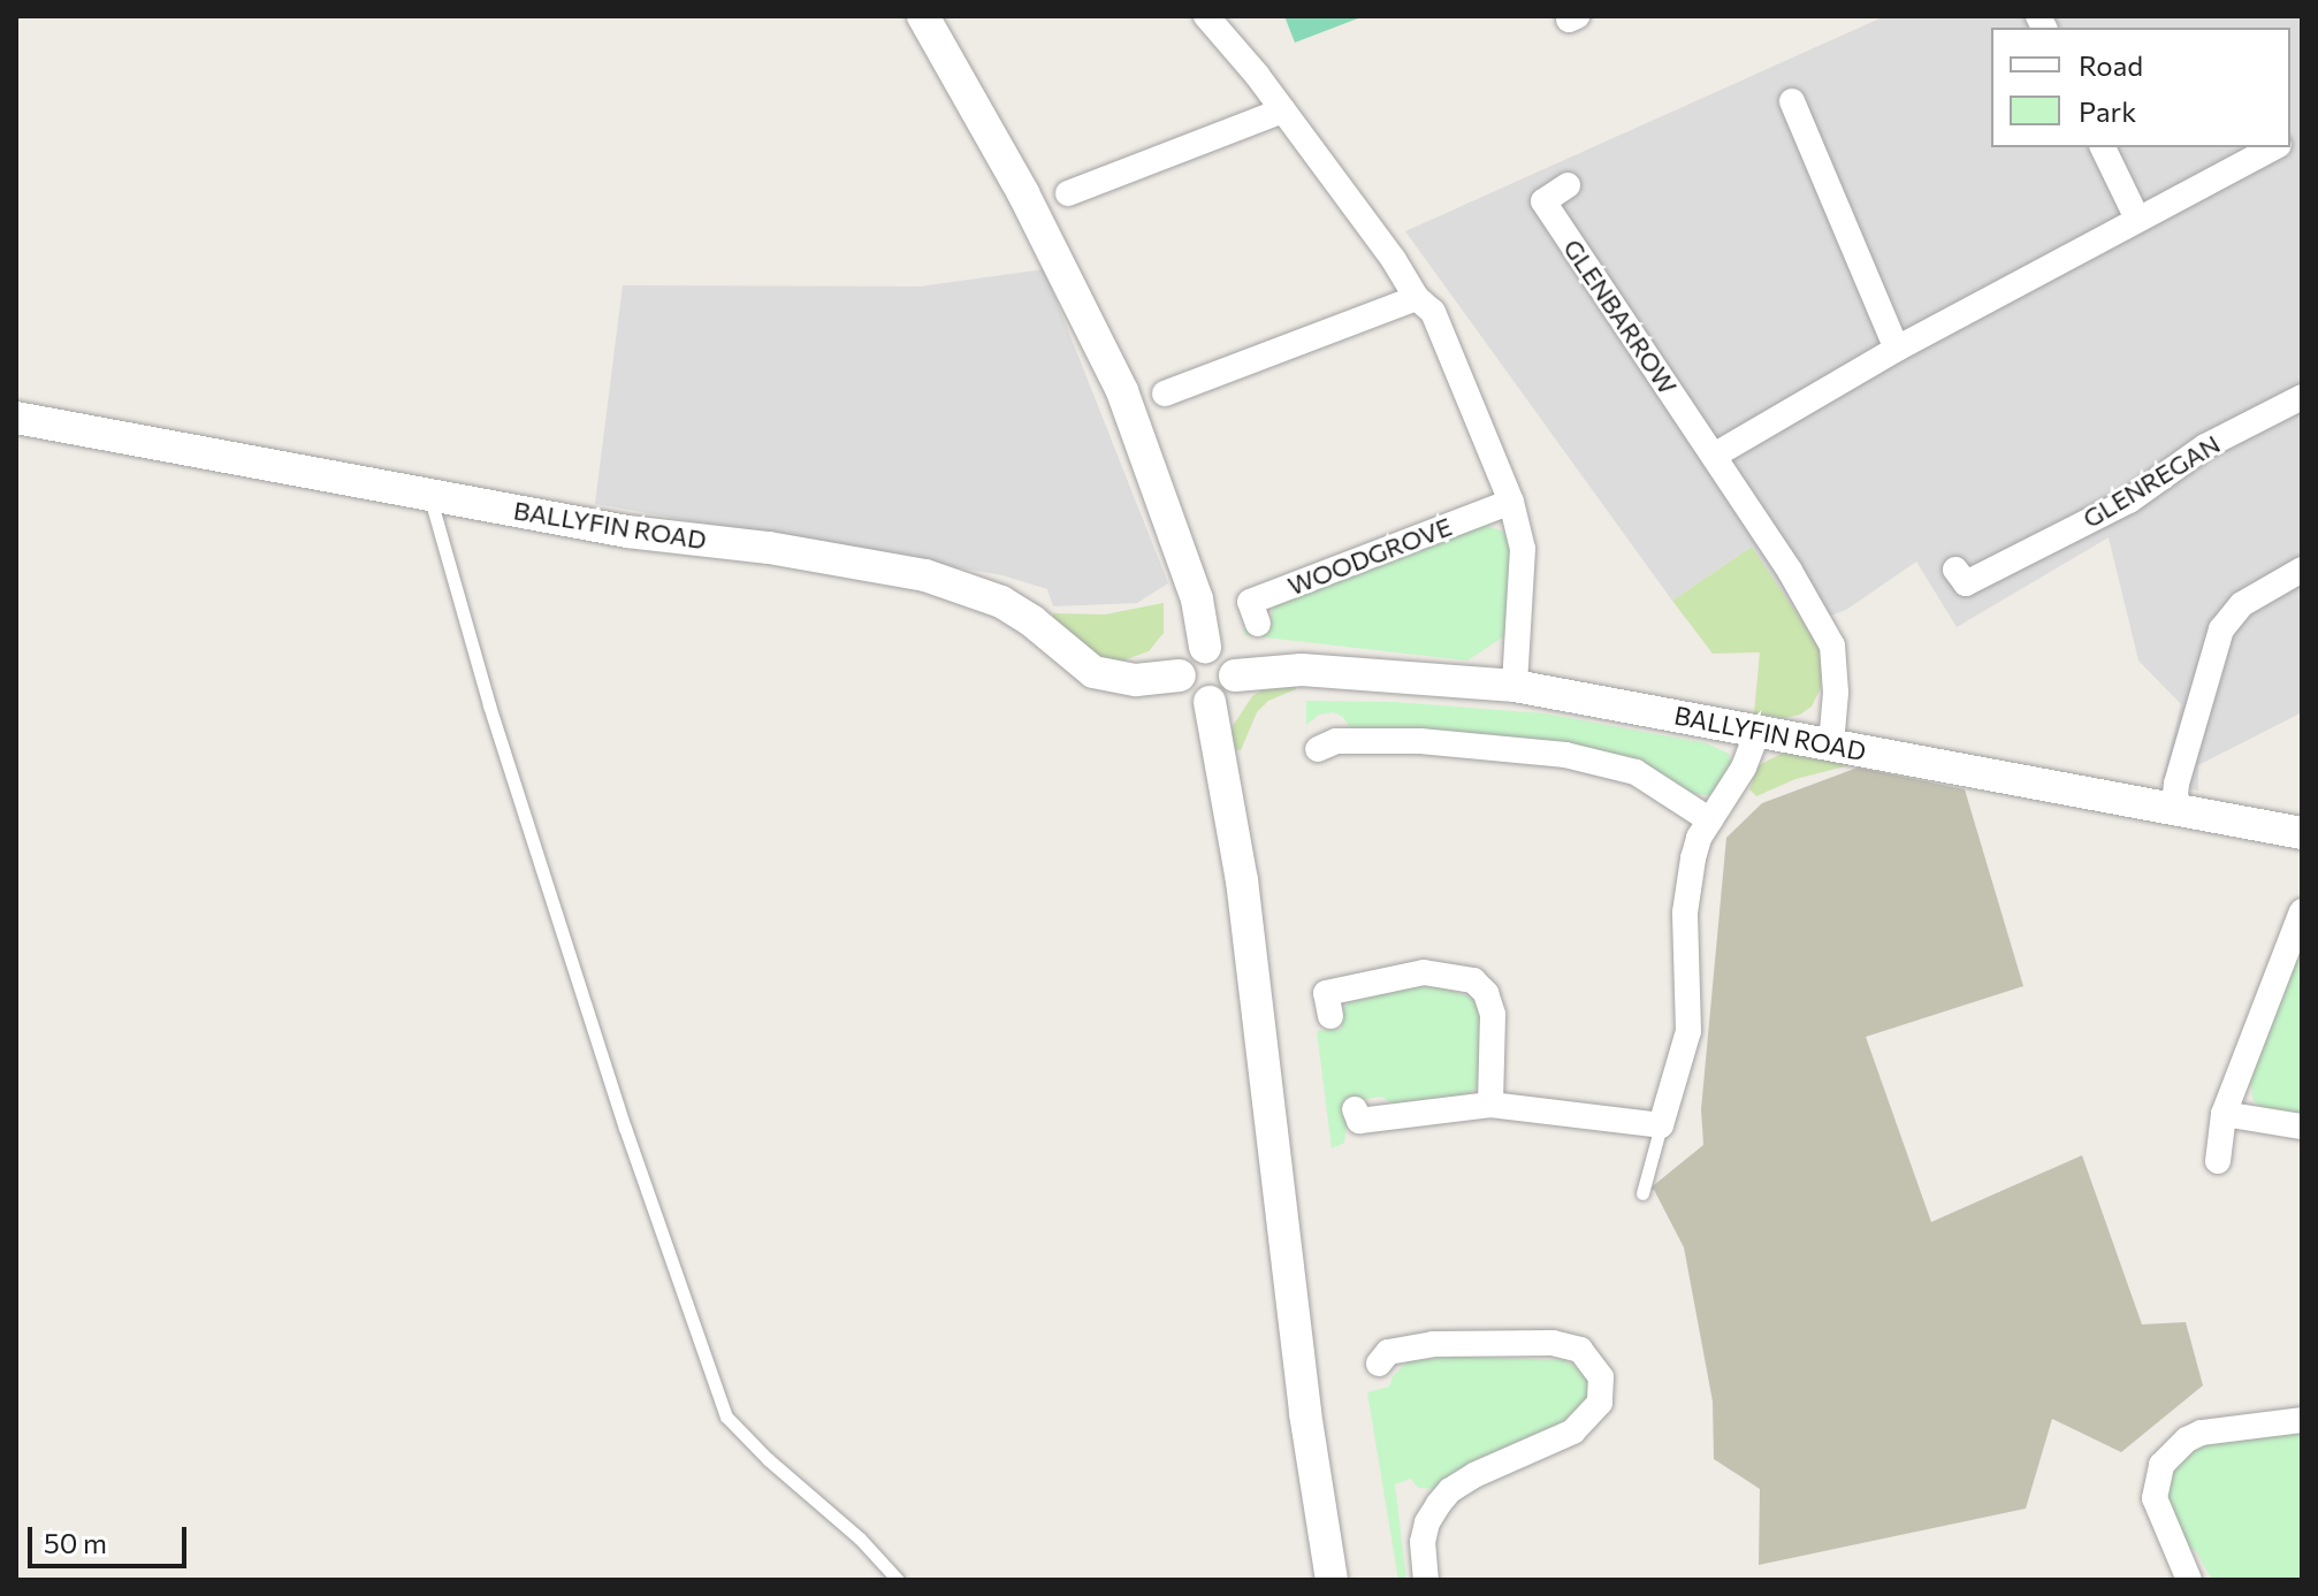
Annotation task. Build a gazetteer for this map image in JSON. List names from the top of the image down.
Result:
{
  "streets": {
    "street": [
      "GLENBARROW",
      "GLENREGAN",
      "BALLYFIN ROAD",
      "WOODGROVE"
    ]
  },
  "crossings": [
    ["GLENBARROW", "BALLYFIN ROAD"]
  ],
  "legend": ["Road", "Park"],
  "scale_bar": "50 m"
}
